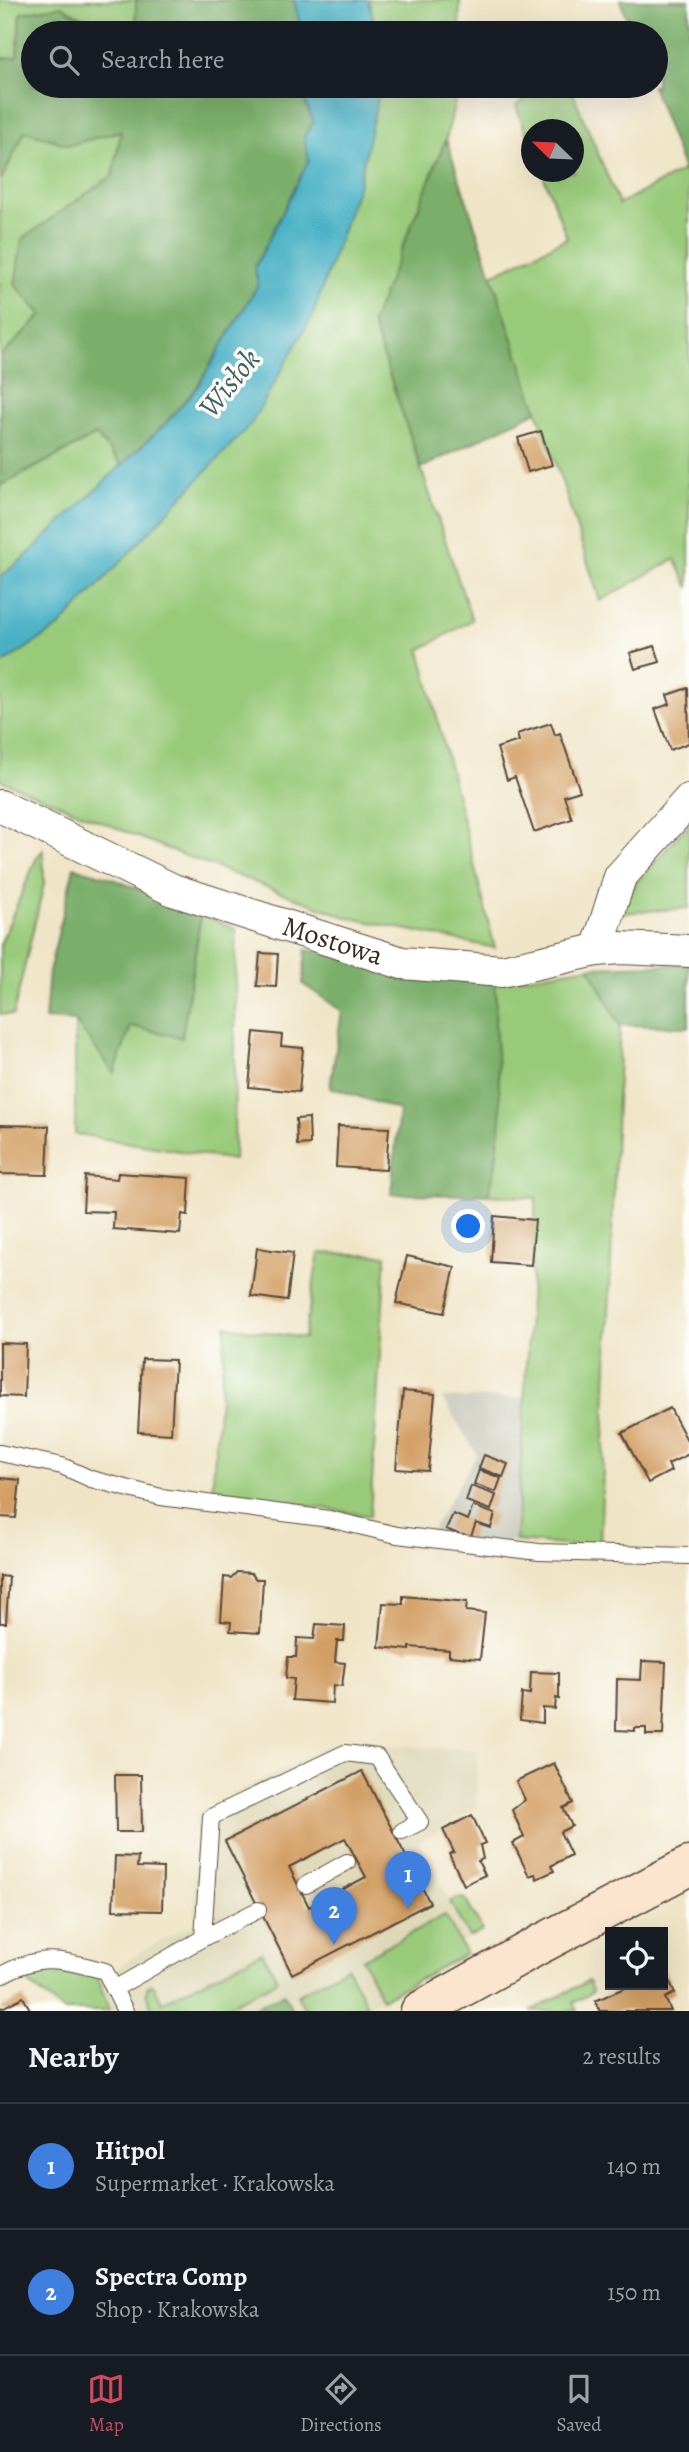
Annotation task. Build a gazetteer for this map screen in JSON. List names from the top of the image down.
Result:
{
  "streets": {
    "street": ["Mostowa"]
  },
  "water": ["Wisłok"],
  "north": "top left",
  "page": {
    "search": "Search here",
    "pins": ["1", "2"],
    "heading": ["Nearby", "2 results"],
    "list": [
      {
        "mark": "1",
        "name": "Hitpol",
        "note": "Supermarket · Krakowska",
        "value": "140 m"
      },
      {
        "mark": "2",
        "name": "Spectra Comp",
        "note": "Shop · Krakowska",
        "value": "150 m"
      }
    ],
    "nav": ["Map", "Directions", "Saved"]
  }
}
